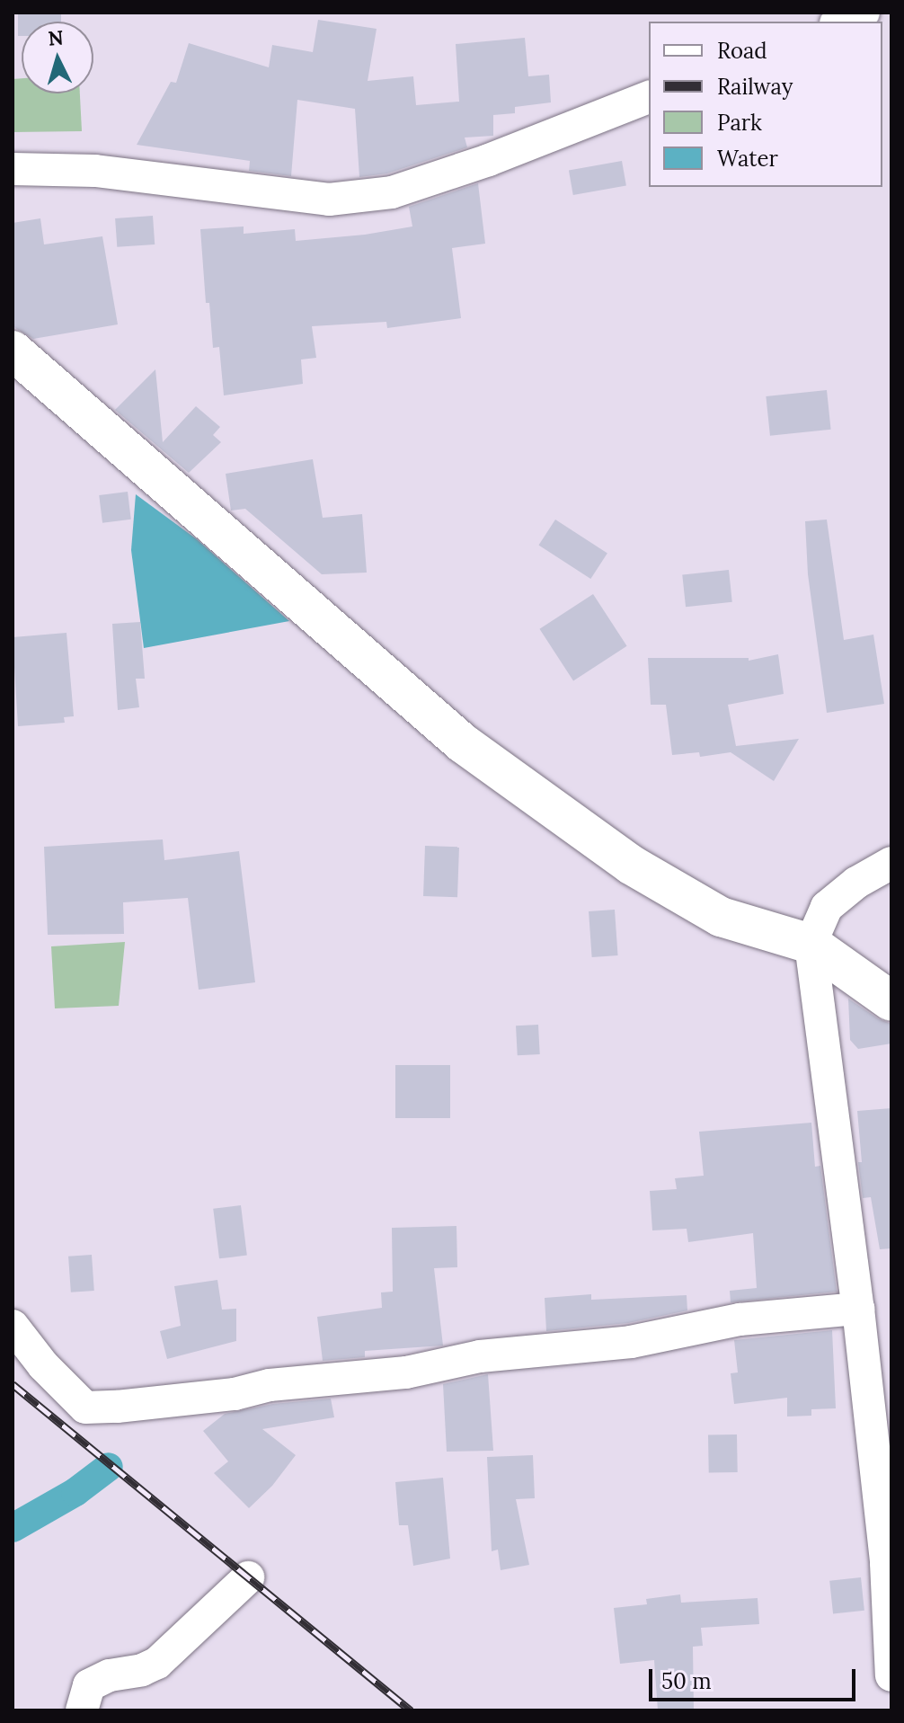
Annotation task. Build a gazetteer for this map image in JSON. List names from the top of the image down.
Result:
{
  "legend": [
    "Road",
    "Railway",
    "Park",
    "Water"
  ],
  "scale_bar": "50 m",
  "north": "top"
}
